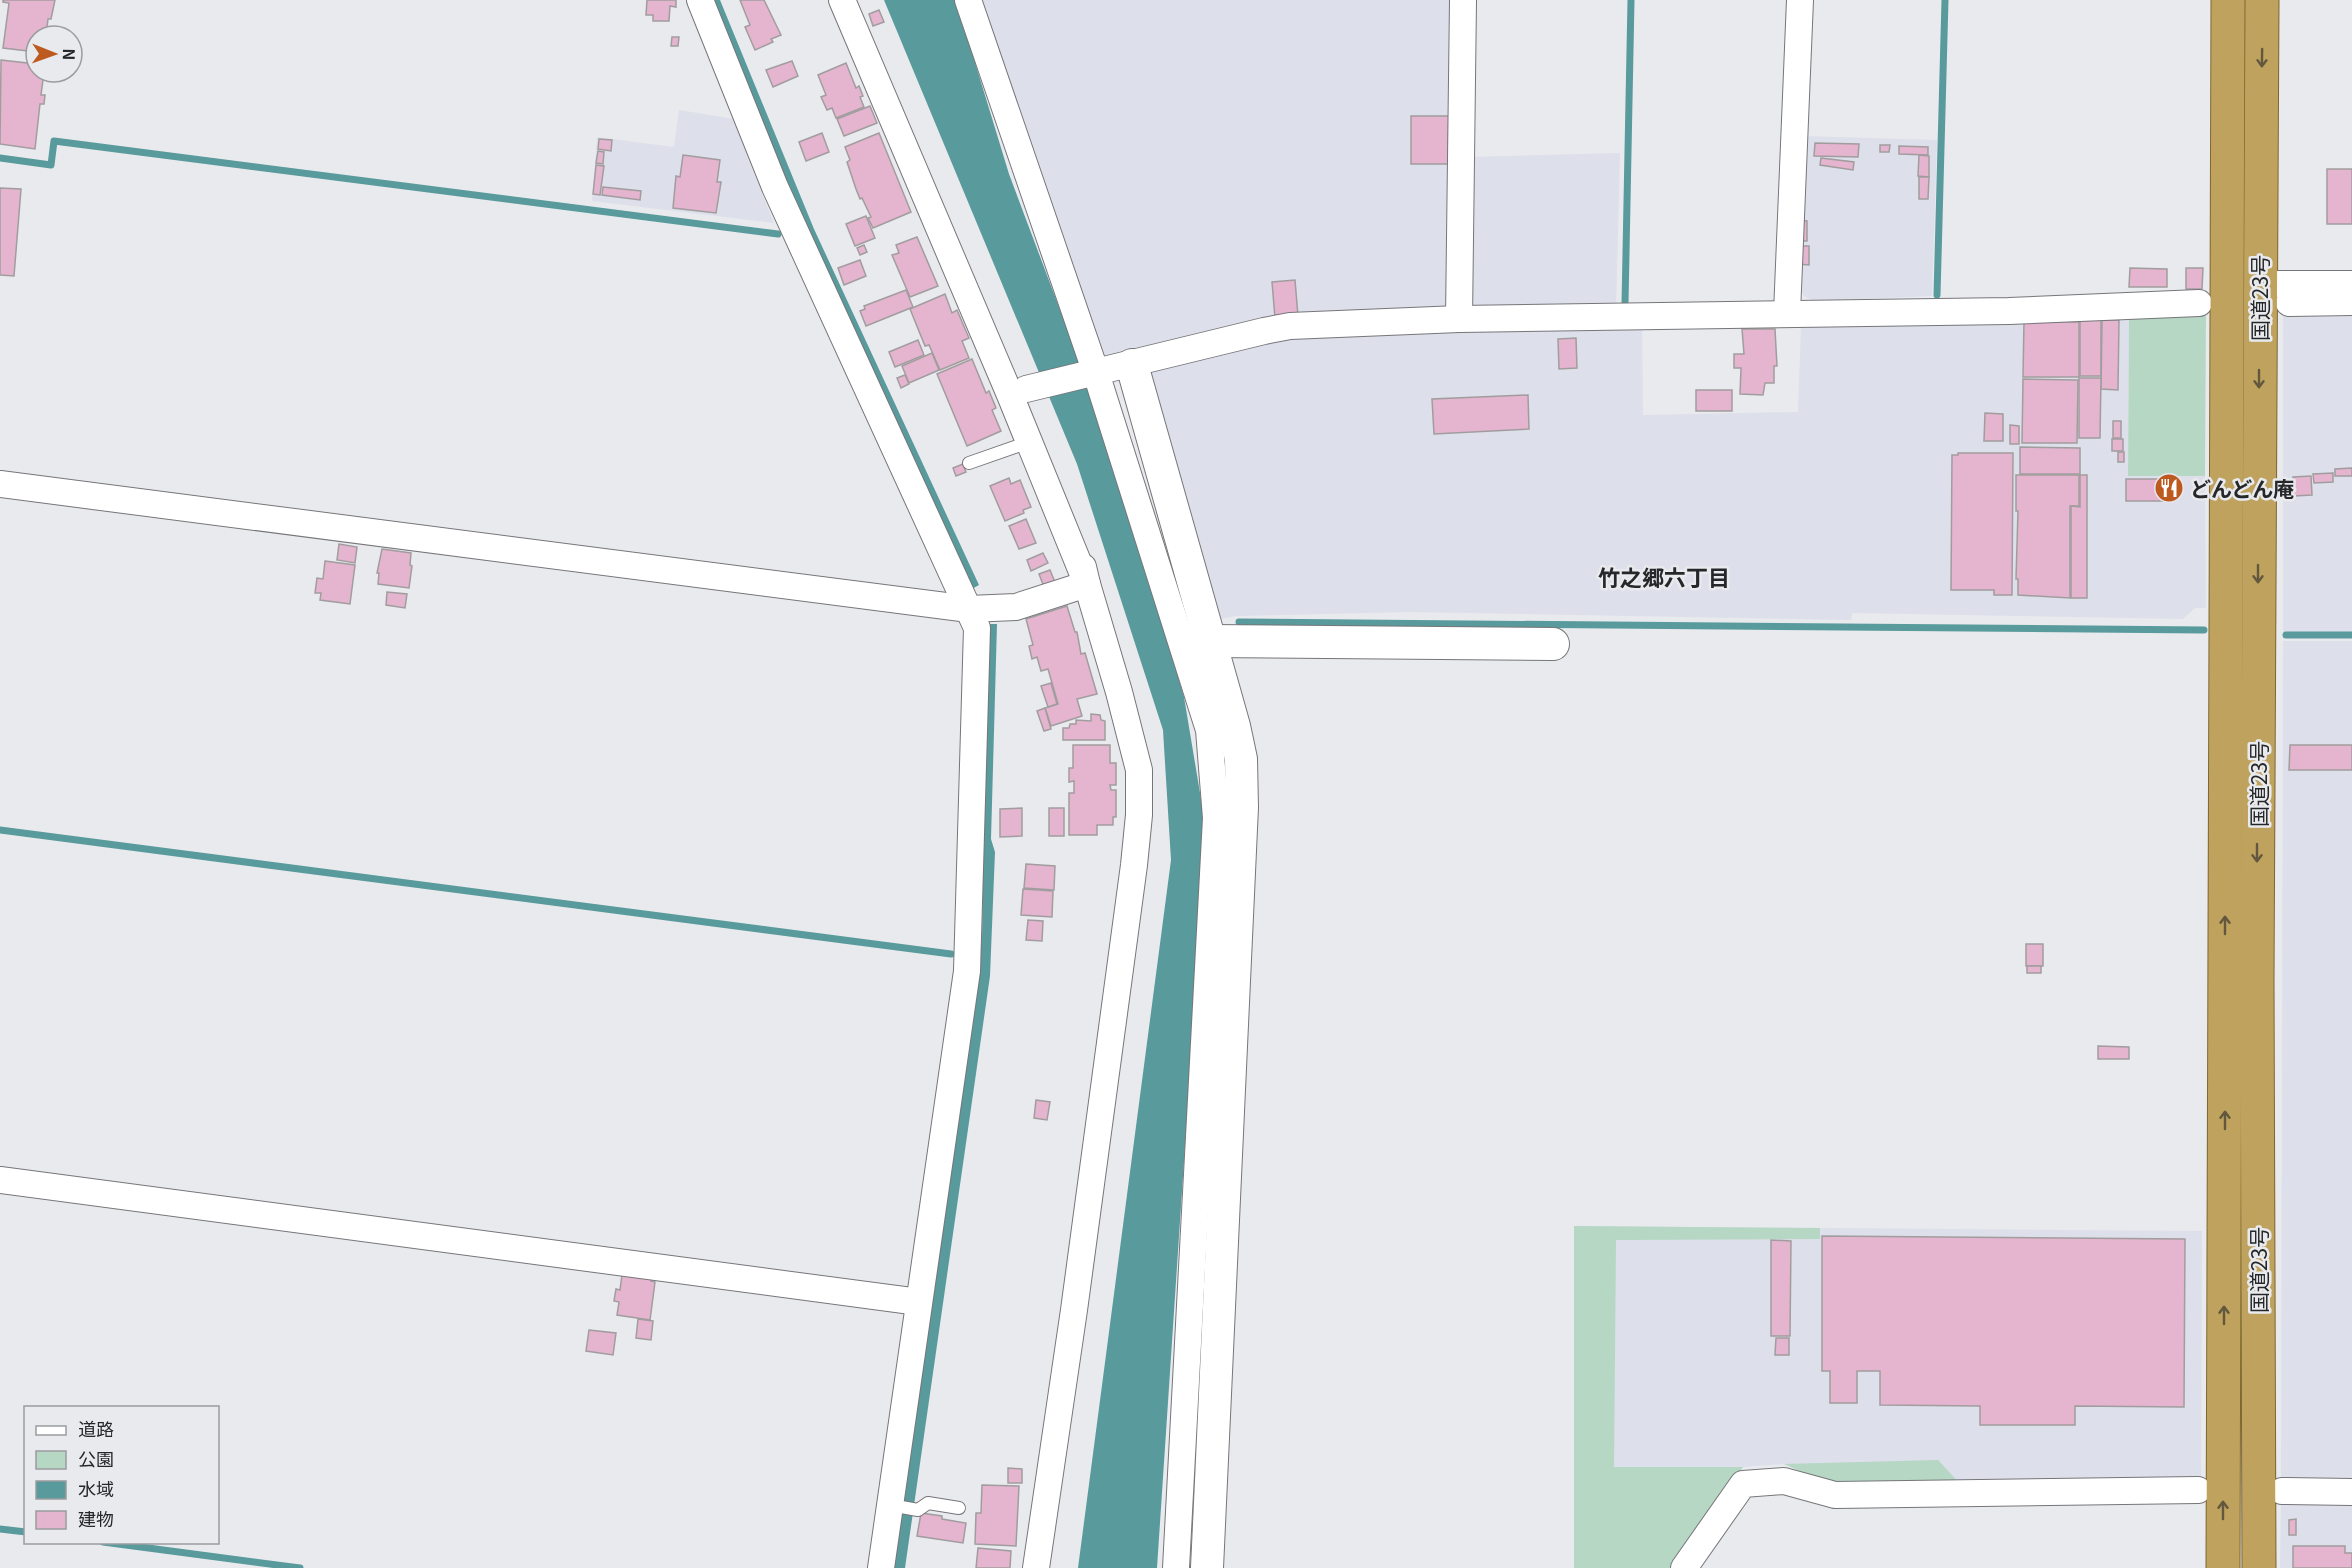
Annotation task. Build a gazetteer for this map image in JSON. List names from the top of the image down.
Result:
{
  "streets": {
    "highway": ["国道23号"]
  },
  "districts": ["竹之郷六丁目"],
  "places": {
    "restaurant": ["どんどん庵"]
  },
  "legend": [
    "道路",
    "公園",
    "水域",
    "建物"
  ],
  "north": "right"
}
